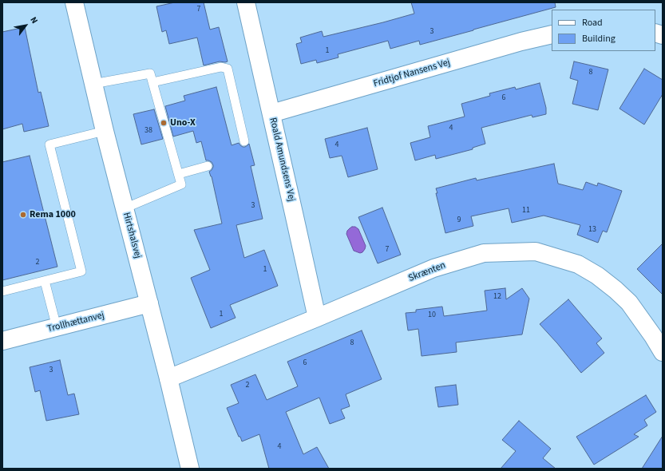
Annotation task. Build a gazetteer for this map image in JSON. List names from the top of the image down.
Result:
{
  "streets": {
    "street": [
      "Fridtjof Nansens Vej",
      "Roald Amundsens Vej",
      "Hirtshalsvej",
      "Skrænten",
      "Trollhættanvej"
    ]
  },
  "crossings": [
    ["Fridtjof Nansens Vej", "Roald Amundsens Vej"],
    ["Roald Amundsens Vej", "Skrænten"],
    ["Hirtshalsvej", "Skrænten"],
    ["Hirtshalsvej", "Trollhættanvej"]
  ],
  "places": ["Uno-X", "Rema 1000"],
  "house_numbers": [
    "7",
    "3",
    "1",
    "8",
    "6",
    "4",
    "38",
    "4",
    "3",
    "11",
    "9",
    "13",
    "7",
    "2",
    "1",
    "12",
    "1",
    "10",
    "8",
    "6",
    "3",
    "2",
    "4"
  ],
  "legend": ["Road", "Building"],
  "north": "top right"
}
